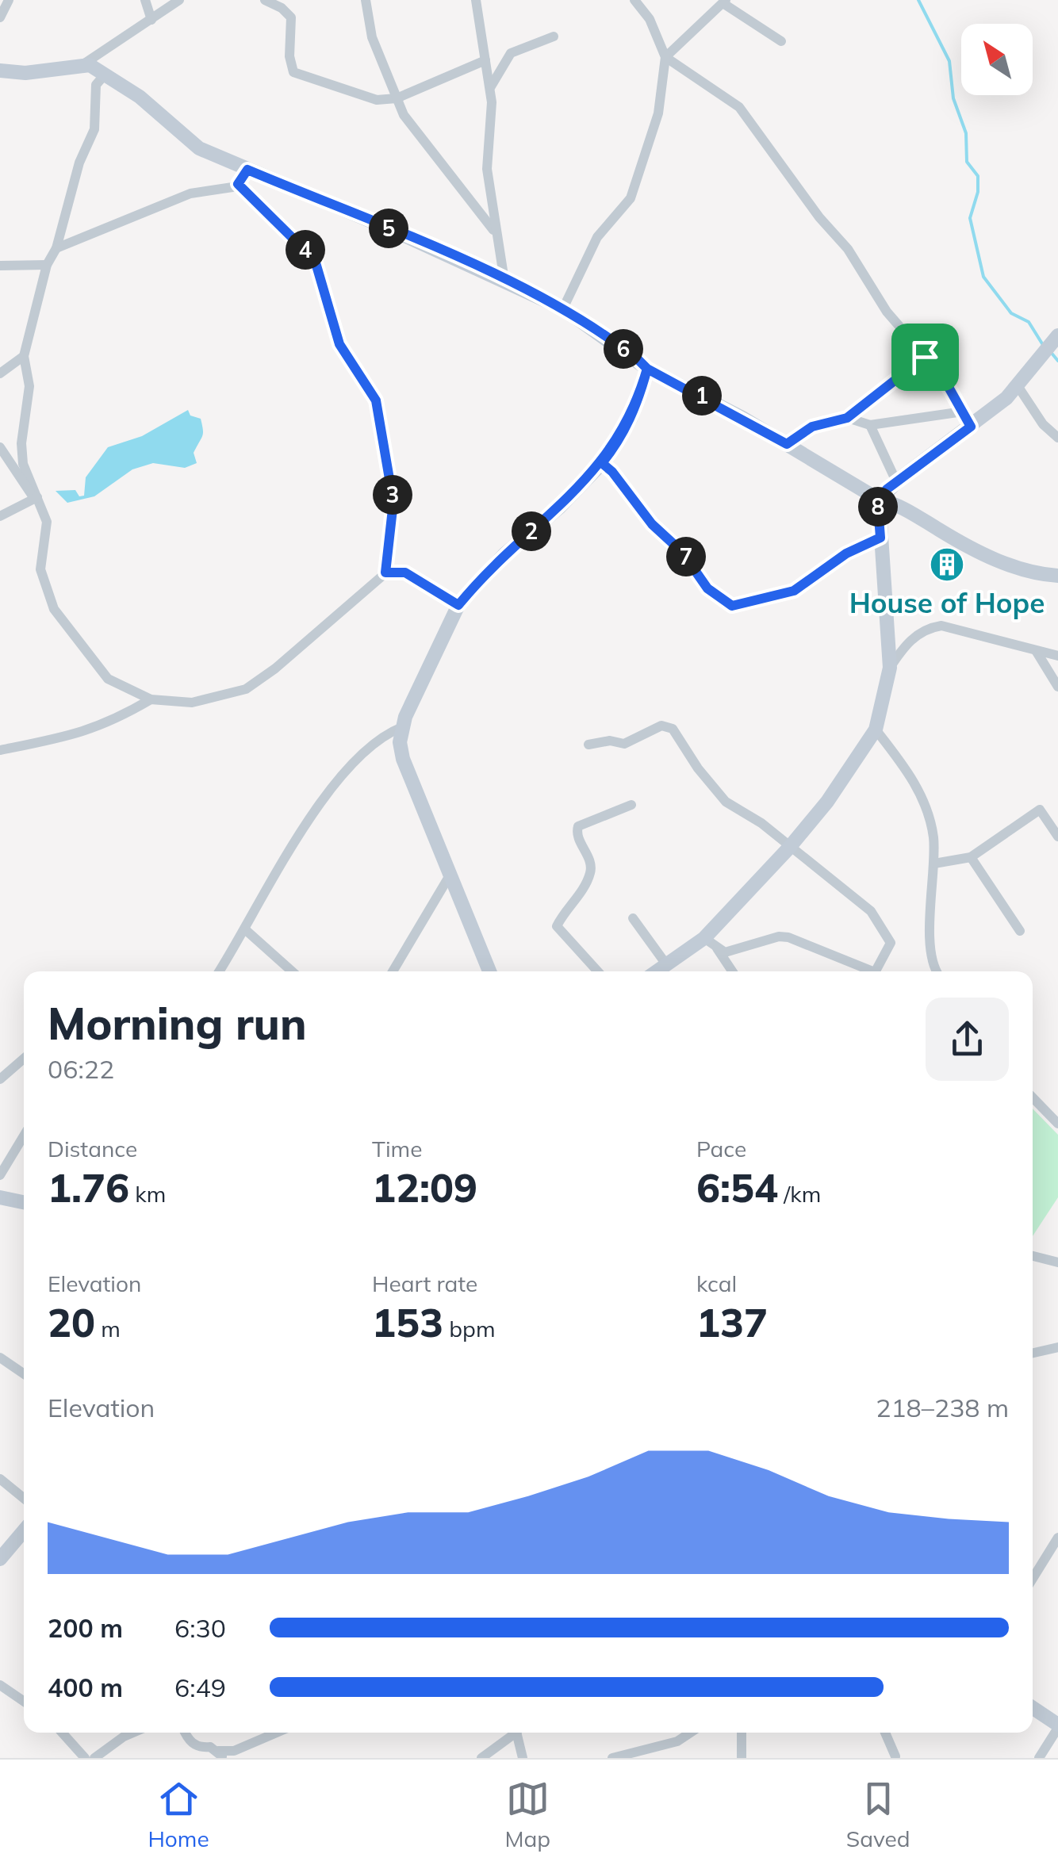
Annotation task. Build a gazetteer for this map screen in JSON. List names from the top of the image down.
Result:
{
  "places": {
    "building": ["House of Hope"]
  },
  "north": "top left",
  "page": {
    "pins": [
      "5",
      "4",
      "6",
      "1",
      "3",
      "8",
      "2",
      "7"
    ],
    "heading": ["Morning run", "06:22"],
    "stats": [
      ["Distance", "1.76 km"],
      ["Time", "12:09"],
      ["Pace", "6:54 /km"],
      ["Elevation", "20 m"],
      ["Heart rate", "153 bpm"],
      ["kcal", "137"]
    ],
    "chart": ["Elevation", "218–238 m"],
    "list": [
      {
        "name": "200 m",
        "note": "6:30"
      },
      {
        "name": "400 m",
        "note": "6:49"
      }
    ],
    "tabs": ["Home", "Map", "Saved"]
  }
}
